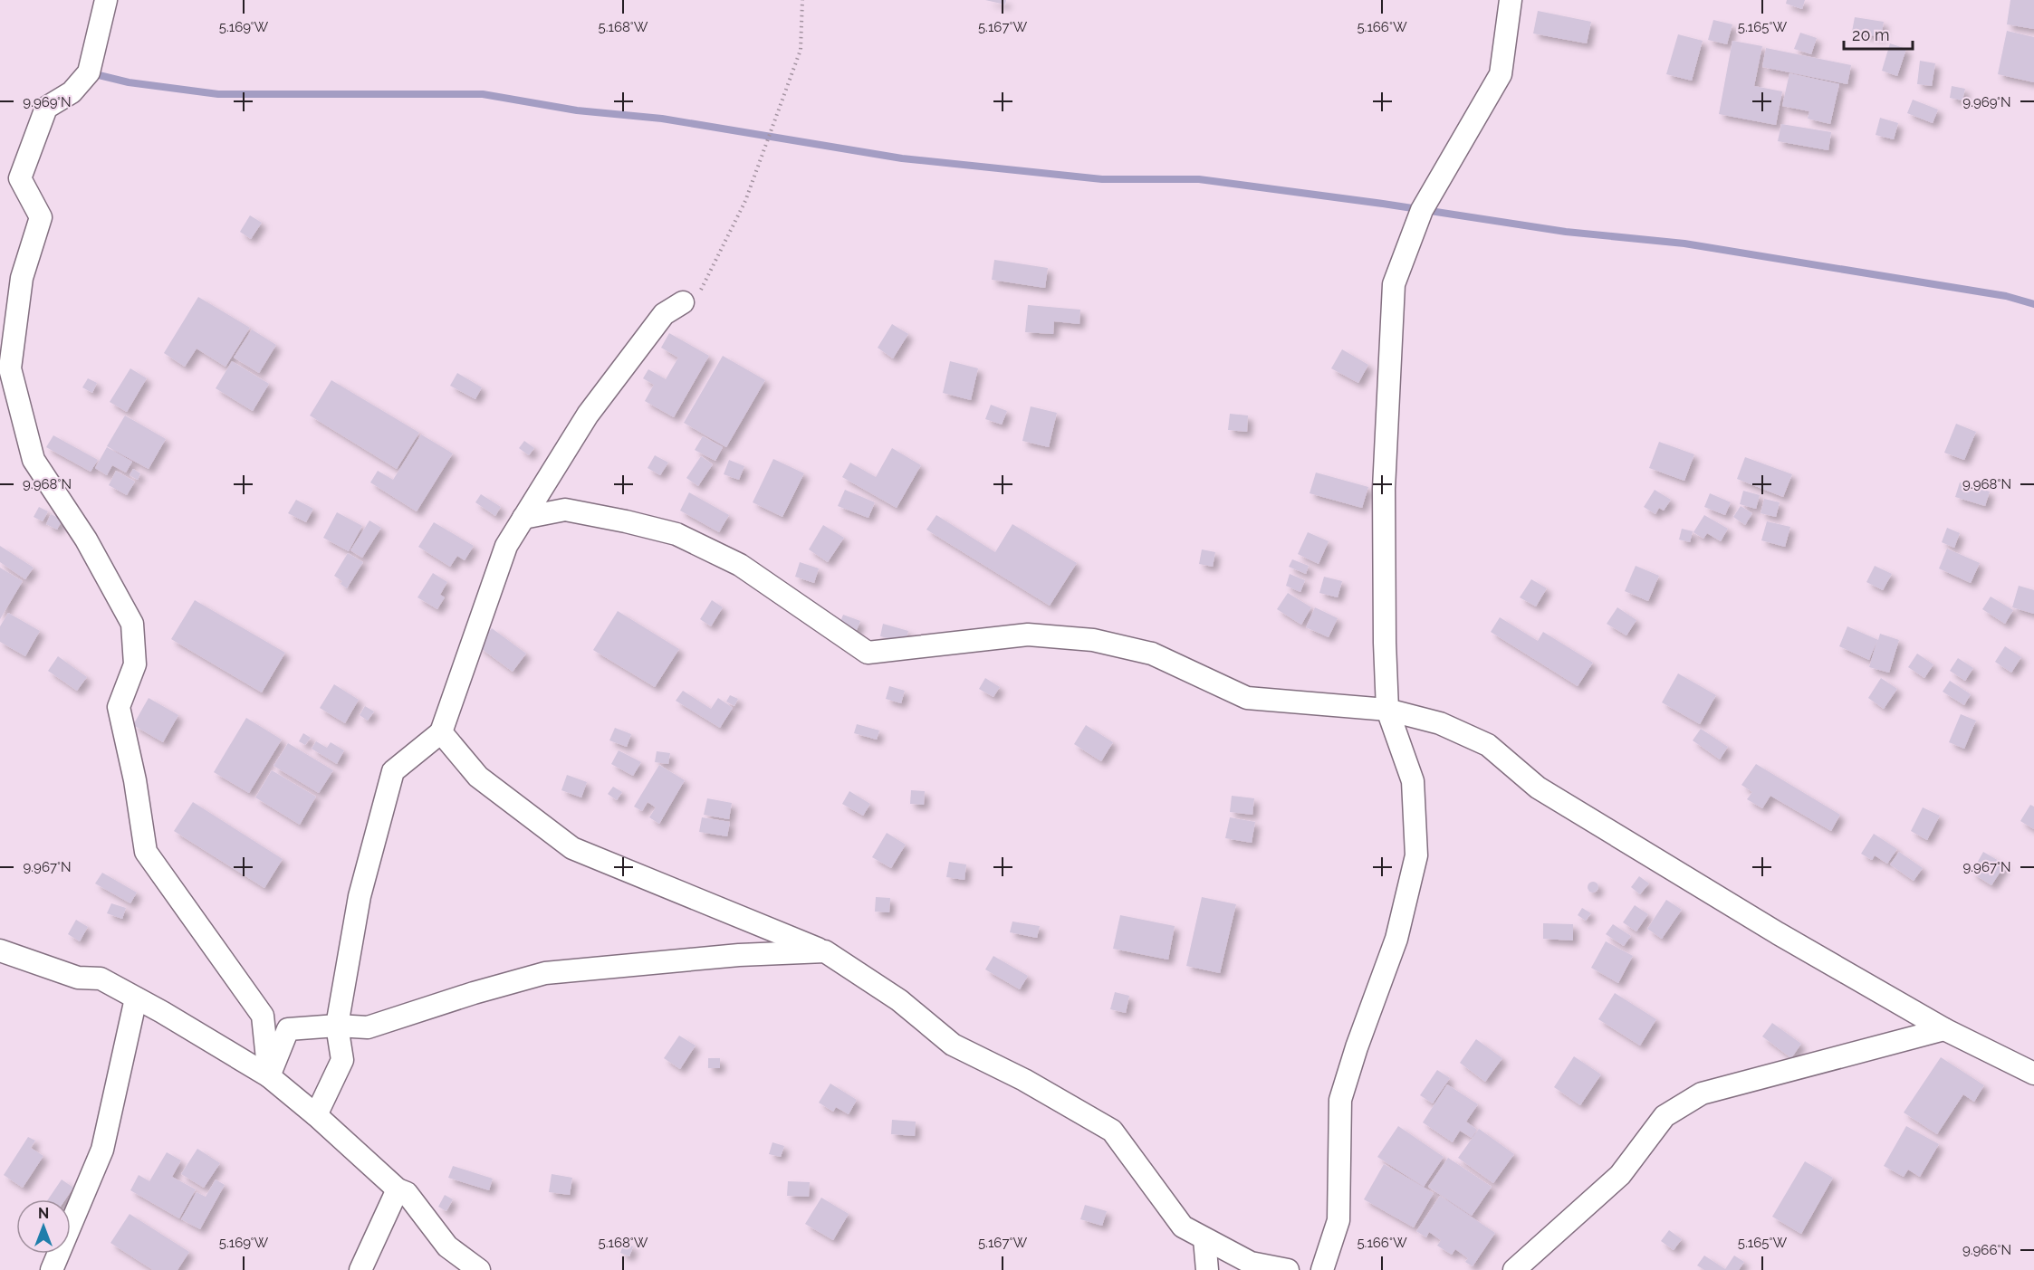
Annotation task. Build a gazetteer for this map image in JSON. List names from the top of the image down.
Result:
{
  "scale_bar": "20 m",
  "north": "top",
  "coordinates": [
    "5.169°W",
    "5.168°W",
    "5.167°W",
    "5.166°W",
    "5.165°W",
    "9.969°N",
    "9.968°N",
    "9.967°N",
    "9.966°N"
  ]
}
